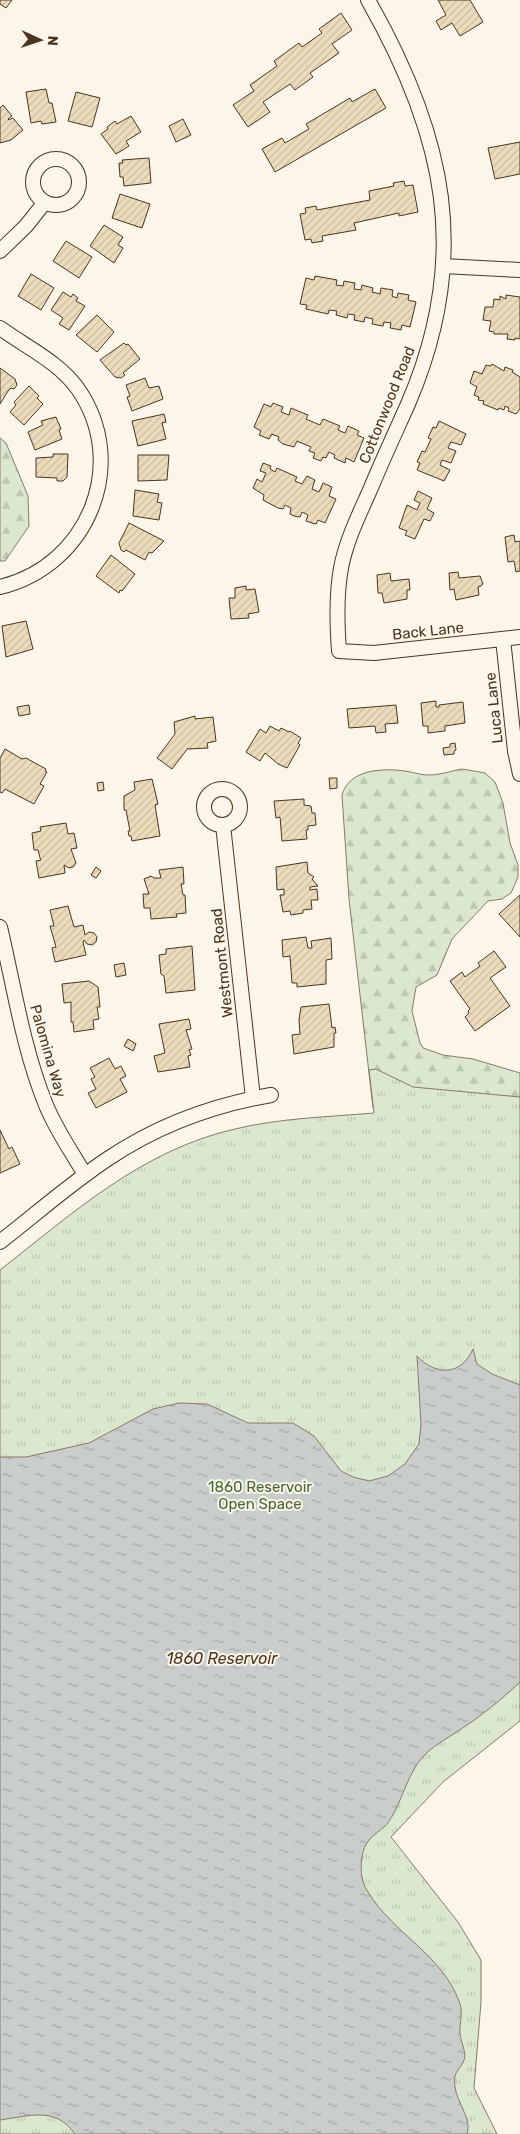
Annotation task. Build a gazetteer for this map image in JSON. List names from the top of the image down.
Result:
{
  "streets": {
    "street": [
      "Cottonwood Road",
      "Back Lane",
      "Luca Lane",
      "Westmont Road",
      "Palomina Way"
    ]
  },
  "crossings": [
    ["Cottonwood Road", "Back Lane"],
    ["Back Lane", "Luca Lane"]
  ],
  "water": ["1860 Reservoir"],
  "parks": ["1860 Reservoir Open Space"],
  "north": "right"
}
